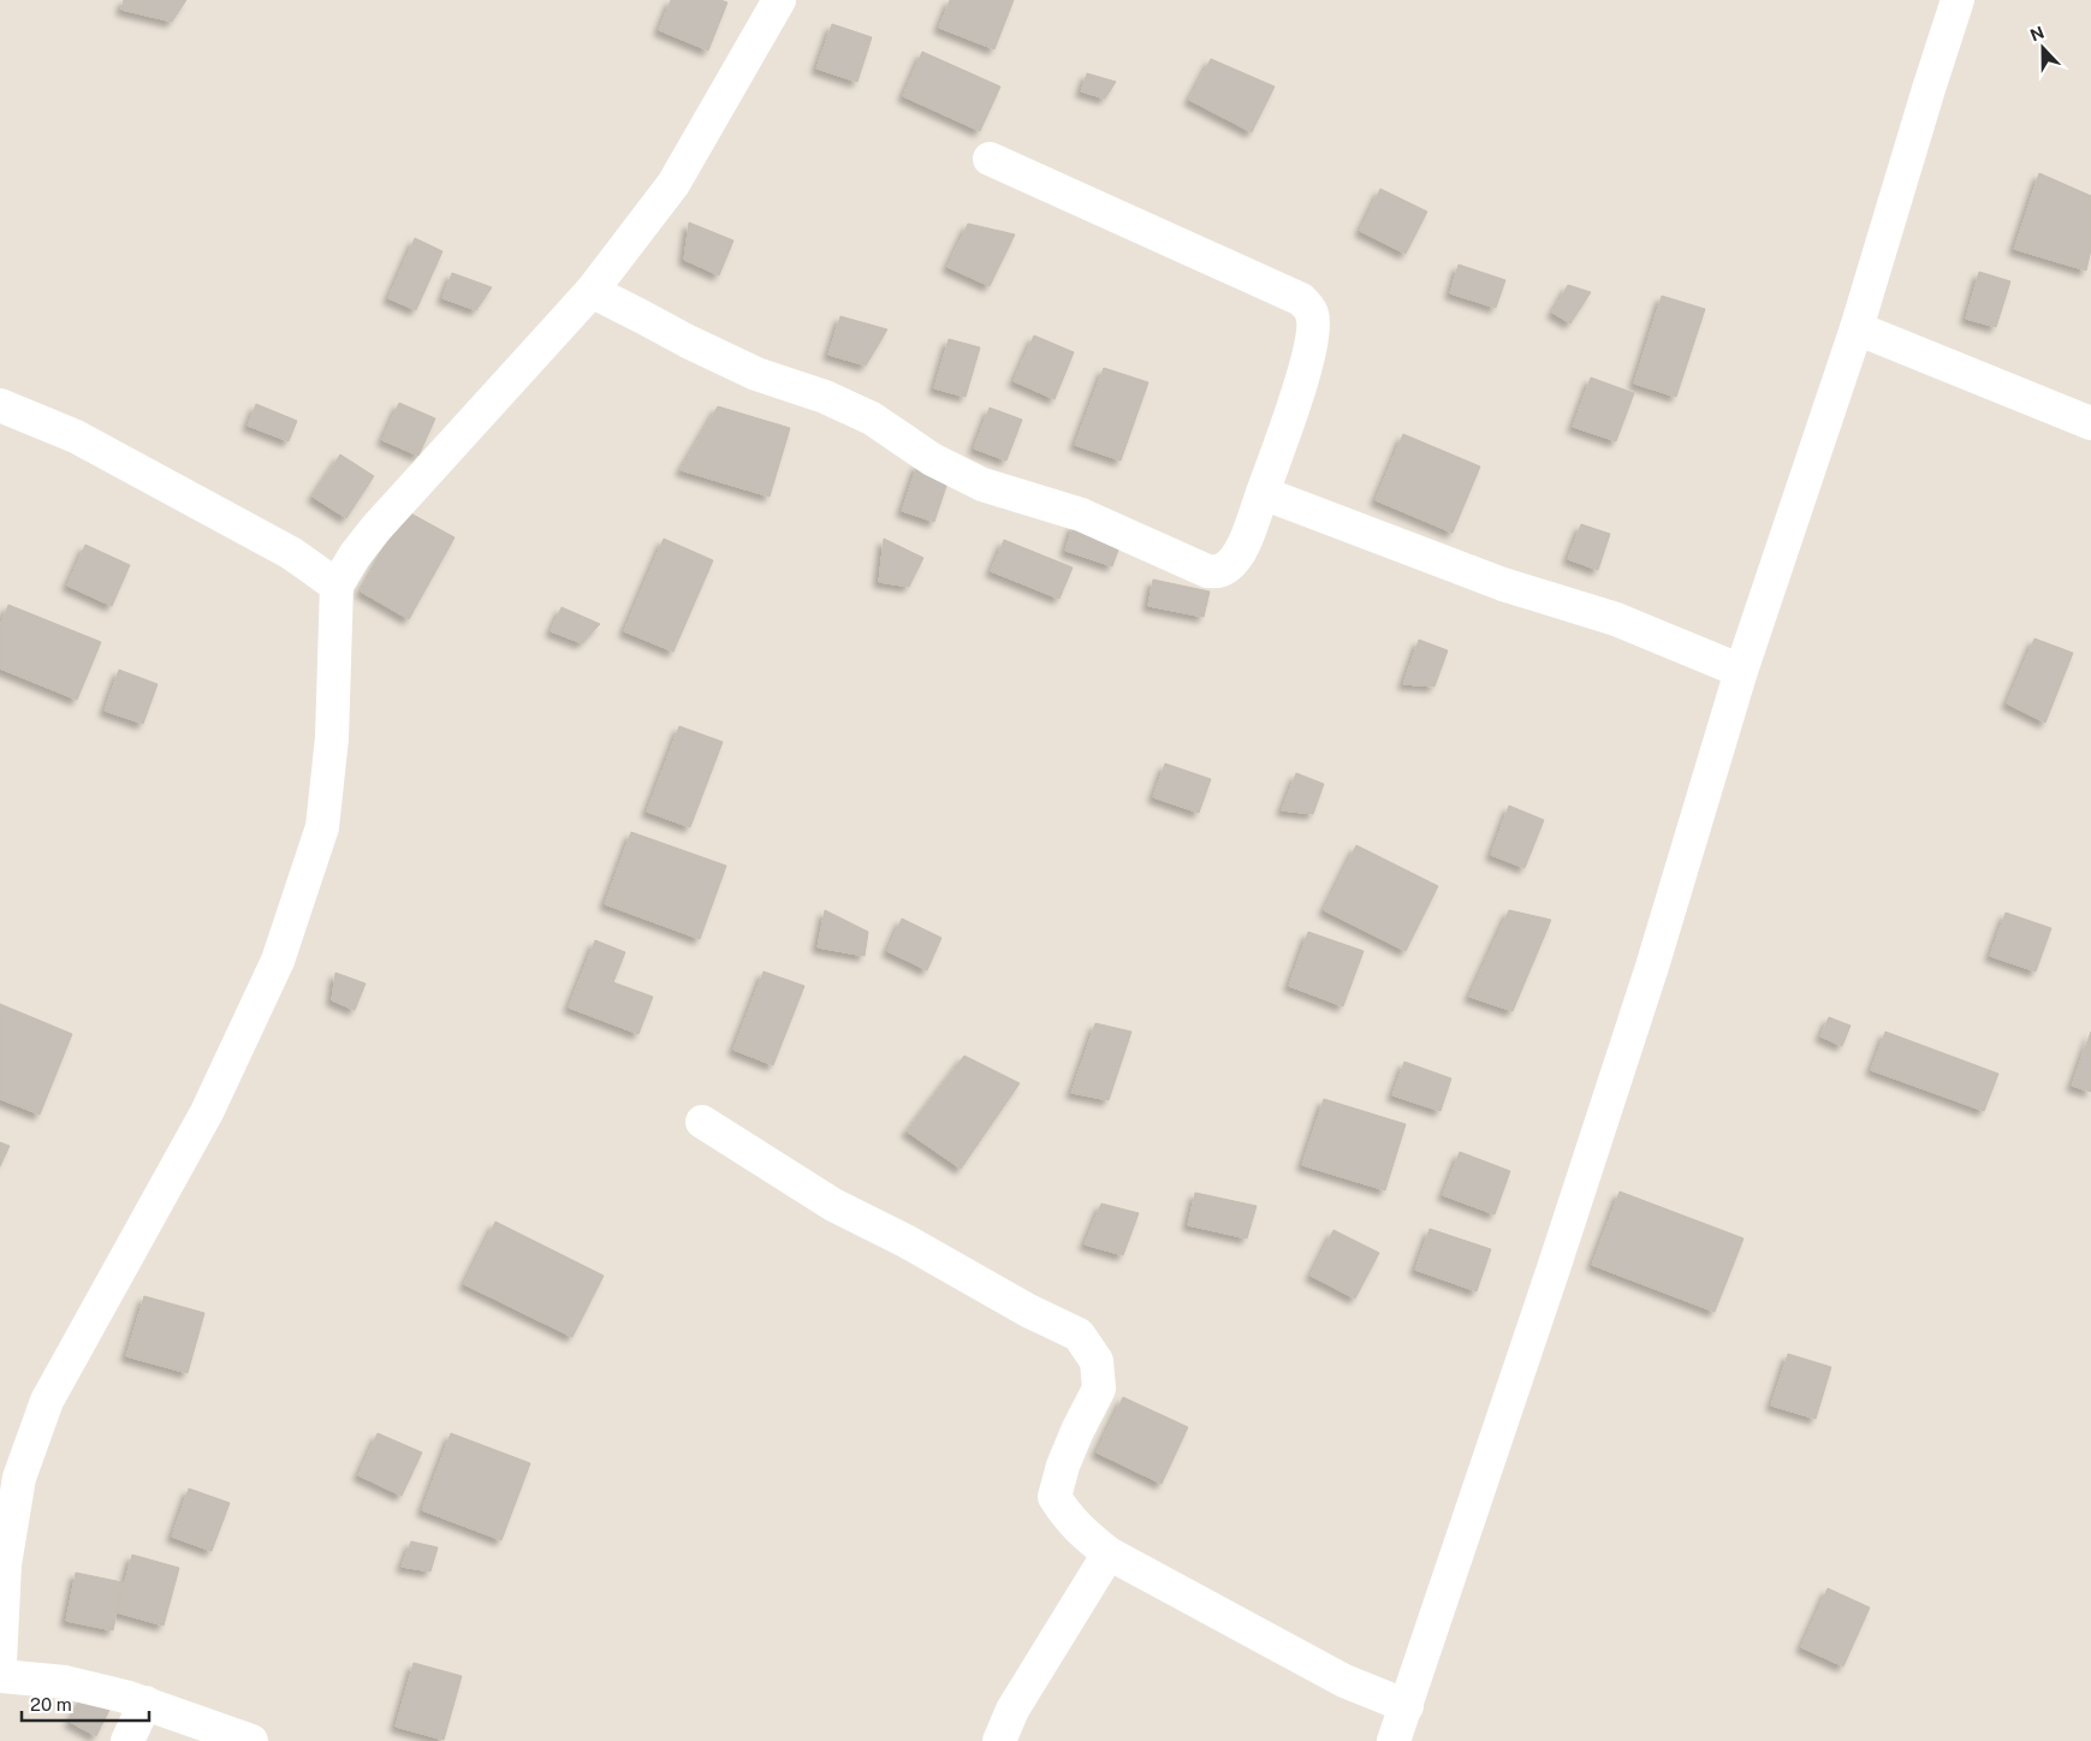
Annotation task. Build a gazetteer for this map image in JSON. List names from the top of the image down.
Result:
{
  "scale_bar": "20 m",
  "north": "top"
}
